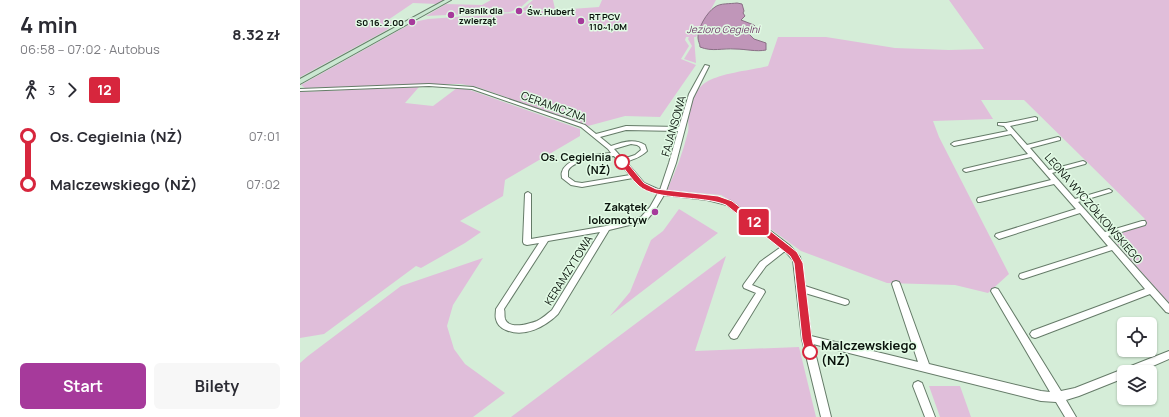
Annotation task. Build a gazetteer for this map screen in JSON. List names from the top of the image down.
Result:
{
  "streets": {
    "street": [
      "CERAMICZNA",
      "FAJANSOWA",
      "LEONA WYCZÓŁKOWSKIEGO",
      "KERAMZYTOWA"
    ]
  },
  "crossings": [
    ["CERAMICZNA", "FAJANSOWA"],
    ["FAJANSOWA", "KERAMZYTOWA"]
  ],
  "water": ["Jezioro Cegielni"],
  "places": [
    "Św. Hubert",
    "Pasnik dla zwierząt",
    "RT PCV 110 ̴ 1,0M",
    "S0 16. 2.00",
    "Os. Cegielnia (NŻ)",
    "Zakątek lokomotyw",
    "Malczewskiego (NŻ)"
  ],
  "lines": ["bus line 12"],
  "page": {
    "heading": ["4 min", "06:58 – 07:02 · Autobus", "8.32 zł"],
    "on_map": "12",
    "legs": ["3", "12"],
    "list": [
      {
        "name": "Os. Cegielnia (NŻ)",
        "value": "07:01"
      },
      {
        "name": "Malczewskiego (NŻ)",
        "value": "07:02"
      }
    ],
    "buttons": ["Start", "Bilety"]
  }
}
